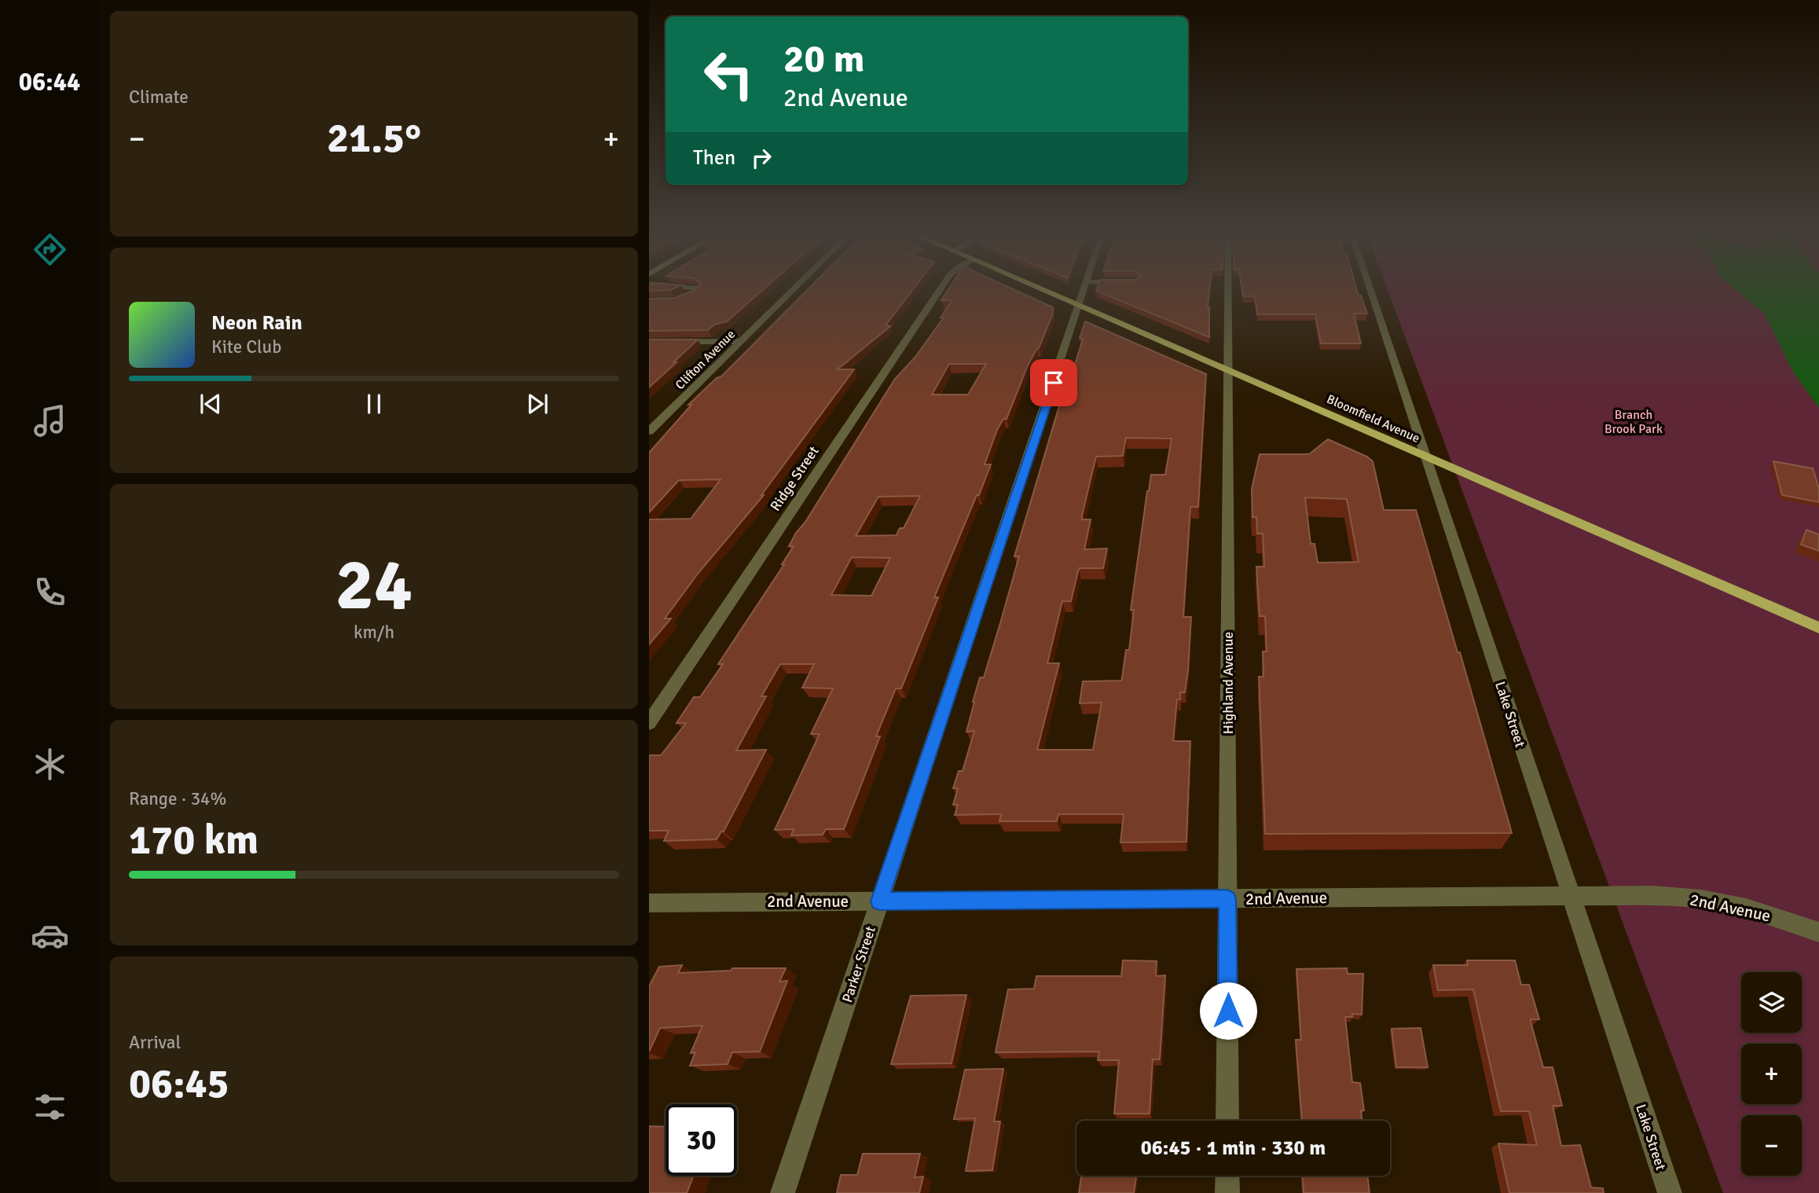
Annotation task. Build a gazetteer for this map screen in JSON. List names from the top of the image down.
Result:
{
  "streets": {
    "main road": ["Bloomfield Avenue"],
    "street": [
      "Clifton Avenue",
      "Ridge Street",
      "Highland Avenue",
      "Lake Street",
      "2nd Avenue",
      "Parker Street"
    ]
  },
  "crossings": [
    ["Bloomfield Avenue", "Highland Avenue"],
    ["Bloomfield Avenue", "Lake Street"],
    ["Bloomfield Avenue", "Parker Street"],
    ["Highland Avenue", "2nd Avenue"],
    ["Lake Street", "2nd Avenue"],
    ["2nd Avenue", "Parker Street"]
  ],
  "parks": ["Branch Brook Park"],
  "page": {
    "tabs": "06:44",
    "tile": [
      "Climate",
      ["24", "km/h"],
      ["Range · 34%", "170 km"],
      ["Arrival", "06:45"]
    ],
    "turn": ["20 m", "2nd Avenue"],
    "heat": ["−", "21.5°", "+"],
    "then": "Then",
    "song": ["Neon Rain", "Kite Club"],
    "map_buttons": ["+", "−"],
    "limit": "30",
    "trip": "06:45 · 1 min · 330 m"
  }
}
